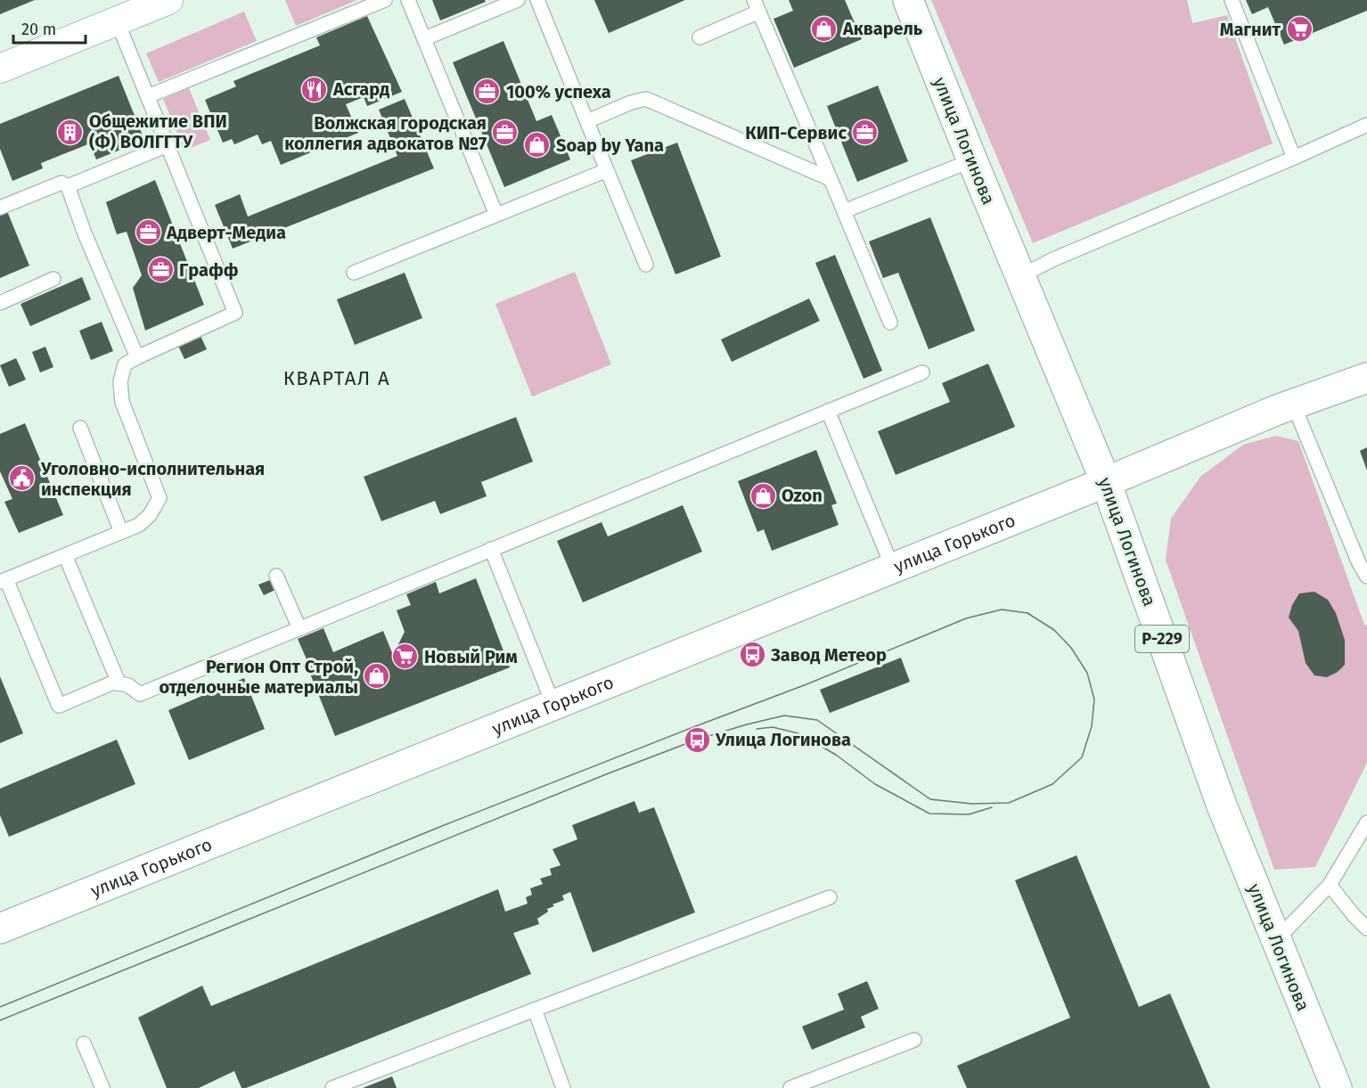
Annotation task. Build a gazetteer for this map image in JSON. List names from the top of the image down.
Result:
{
  "streets": {
    "street": ["улица Логинова", "улица Горького", "Р-229"]
  },
  "crossings": [
    ["улица Логинова", "улица Горького"]
  ],
  "districts": ["КВАРТАЛ А"],
  "places": {
    "shop": [
      "Акварель",
      "Soap by Yana",
      "Ozon",
      "Регион Опт Строй, отделочные материалы"
    ],
    "supermarket": ["Магнит", "Новый Рим"],
    "restaurant": ["Асгард"],
    "office": [
      "100% успеха",
      "Волжская городская коллегия адвокатов №7",
      "КИП-Сервис",
      "Адверт-Медиа",
      "Графф"
    ],
    "building": ["Общежитие ВПИ (Ф) ВОЛГГТУ"],
    "public building": ["Уголовно-исполнительная инспекция"],
    "bus stop": ["Завод Метеор", "Улица Логинова"]
  },
  "scale_bar": "20 m"
}
